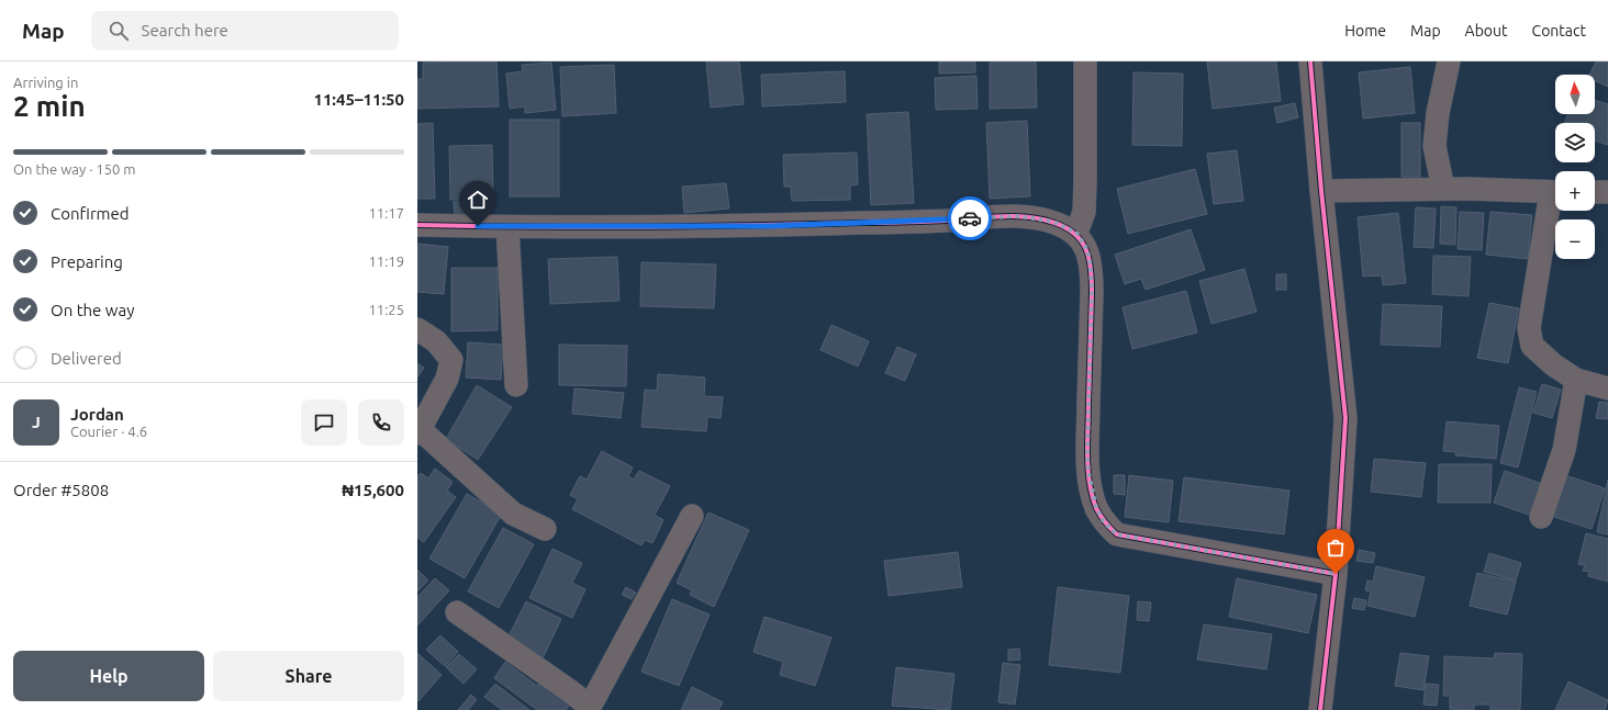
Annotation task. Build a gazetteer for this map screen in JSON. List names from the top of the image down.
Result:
{
  "north": "top",
  "page": {
    "header": "Map",
    "search": "Search here",
    "nav": [
      "Home",
      "Map",
      "About",
      "Contact"
    ],
    "heading": ["2 min", "Arriving in", "11:45–11:50"],
    "panel": [
      "Jordan",
      "Courier · 4.6",
      "Order #5808",
      "₦15,600"
    ],
    "map_buttons": ["+", "−"],
    "bar": "On the way · 150 m",
    "list": [
      ["Confirmed", "11:17"],
      ["Preparing", "11:19"],
      ["On the way", "11:25"],
      "Delivered"
    ],
    "round": "J",
    "buttons": ["Help", "Share"]
  }
}
